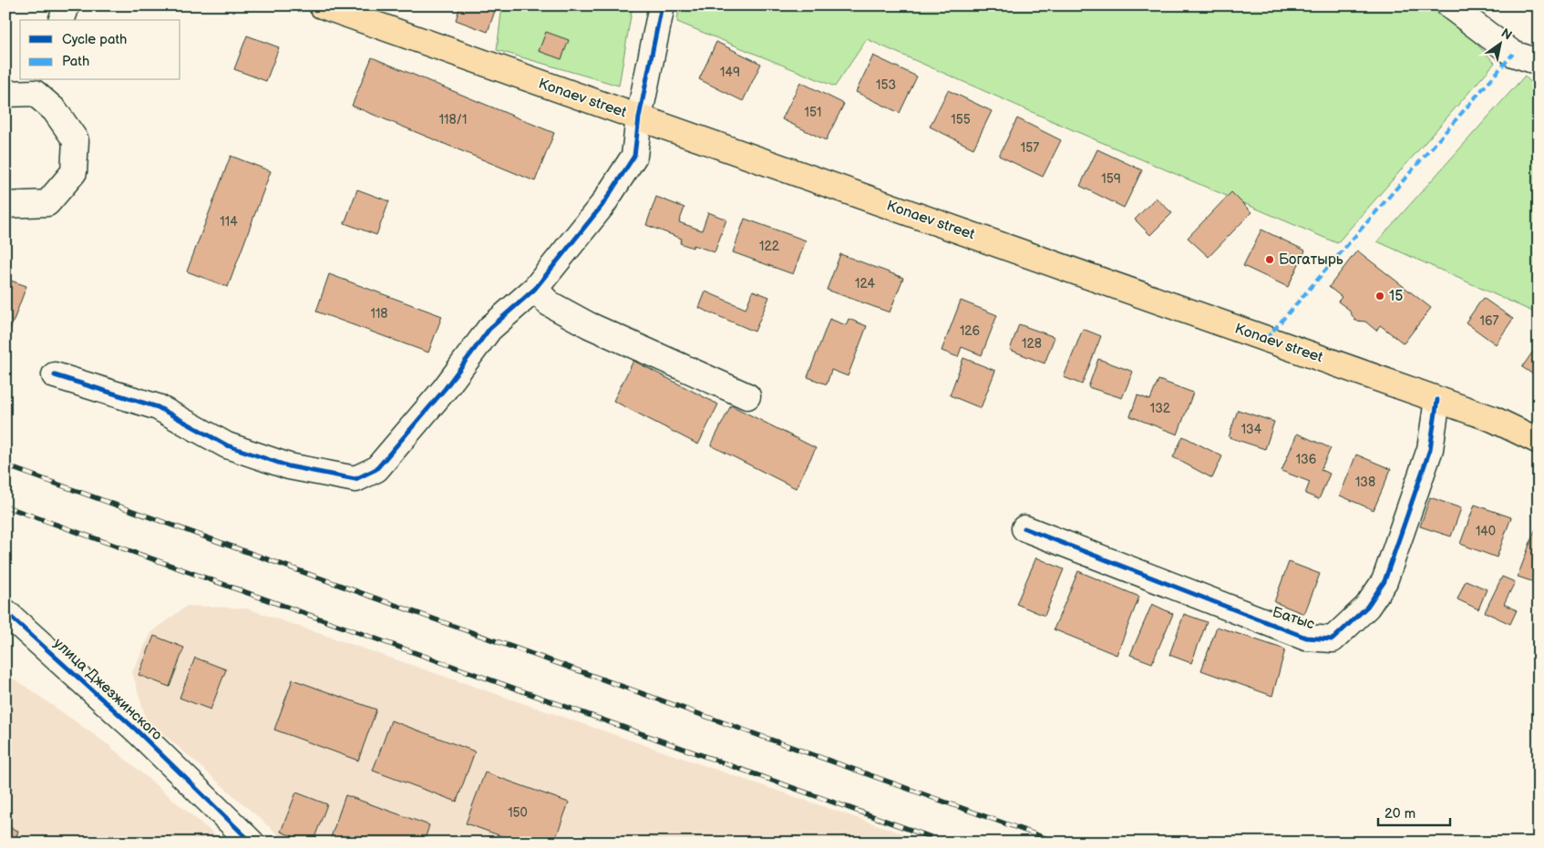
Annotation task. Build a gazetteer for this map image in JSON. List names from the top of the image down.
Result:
{
  "streets": {
    "main road": ["Konaev street"],
    "street": ["Батыс", "улица Джезжинского"]
  },
  "crossings": [
    ["Konaev street", "Батыс"]
  ],
  "places": ["Богатырь", "15"],
  "house_numbers": [
    "149",
    "153",
    "151",
    "118/1",
    "155",
    "157",
    "159",
    "114",
    "122",
    "124",
    "118",
    "167",
    "126",
    "128",
    "132",
    "134",
    "136",
    "138",
    "140",
    "150"
  ],
  "legend": ["Cycle path", "Path"],
  "scale_bar": "20 m",
  "north": "top right"
}
